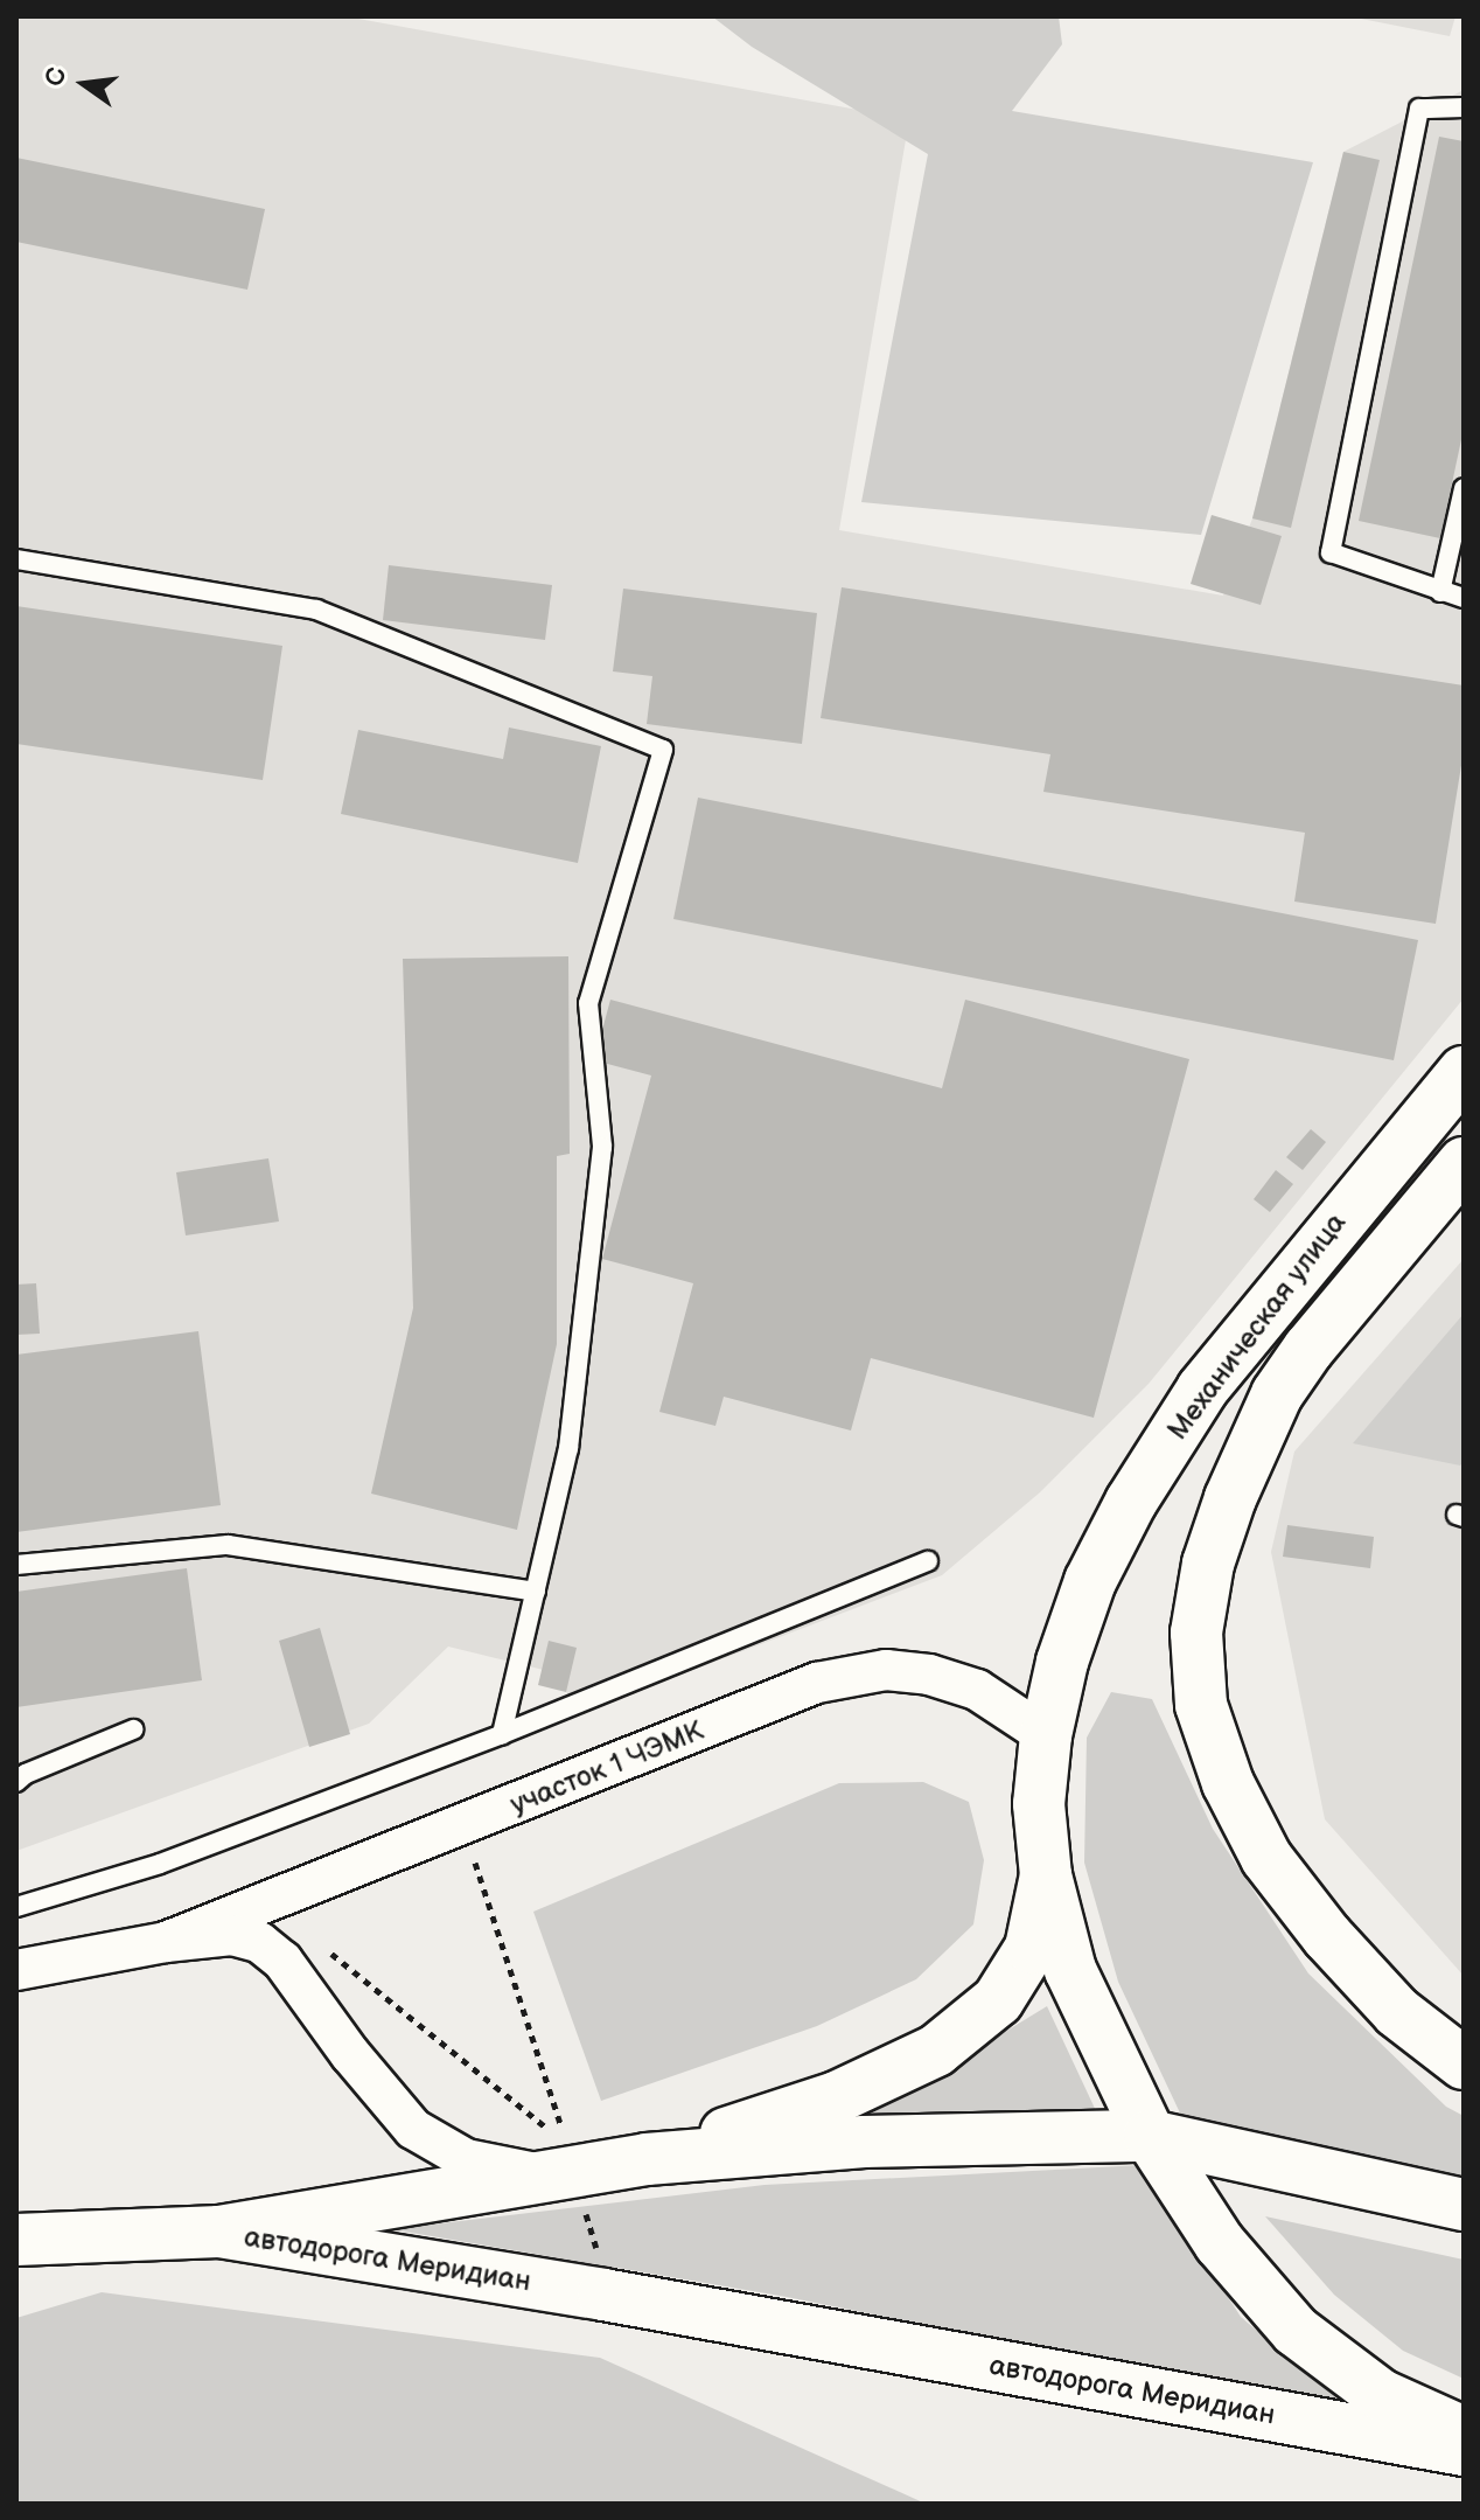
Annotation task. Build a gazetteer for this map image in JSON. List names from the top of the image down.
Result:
{
  "streets": {
    "main road": ["Механическая улица", "автодорога Меридиан"],
    "street": ["участок 1 ЧЭМК"]
  },
  "crossings": [
    ["Механическая улица", "участок 1 ЧЭМК"],
    ["Механическая улица", "автодорога Меридиан"],
    ["участок 1 ЧЭМК", "автодорога Меридиан"]
  ],
  "north": "left"
}
